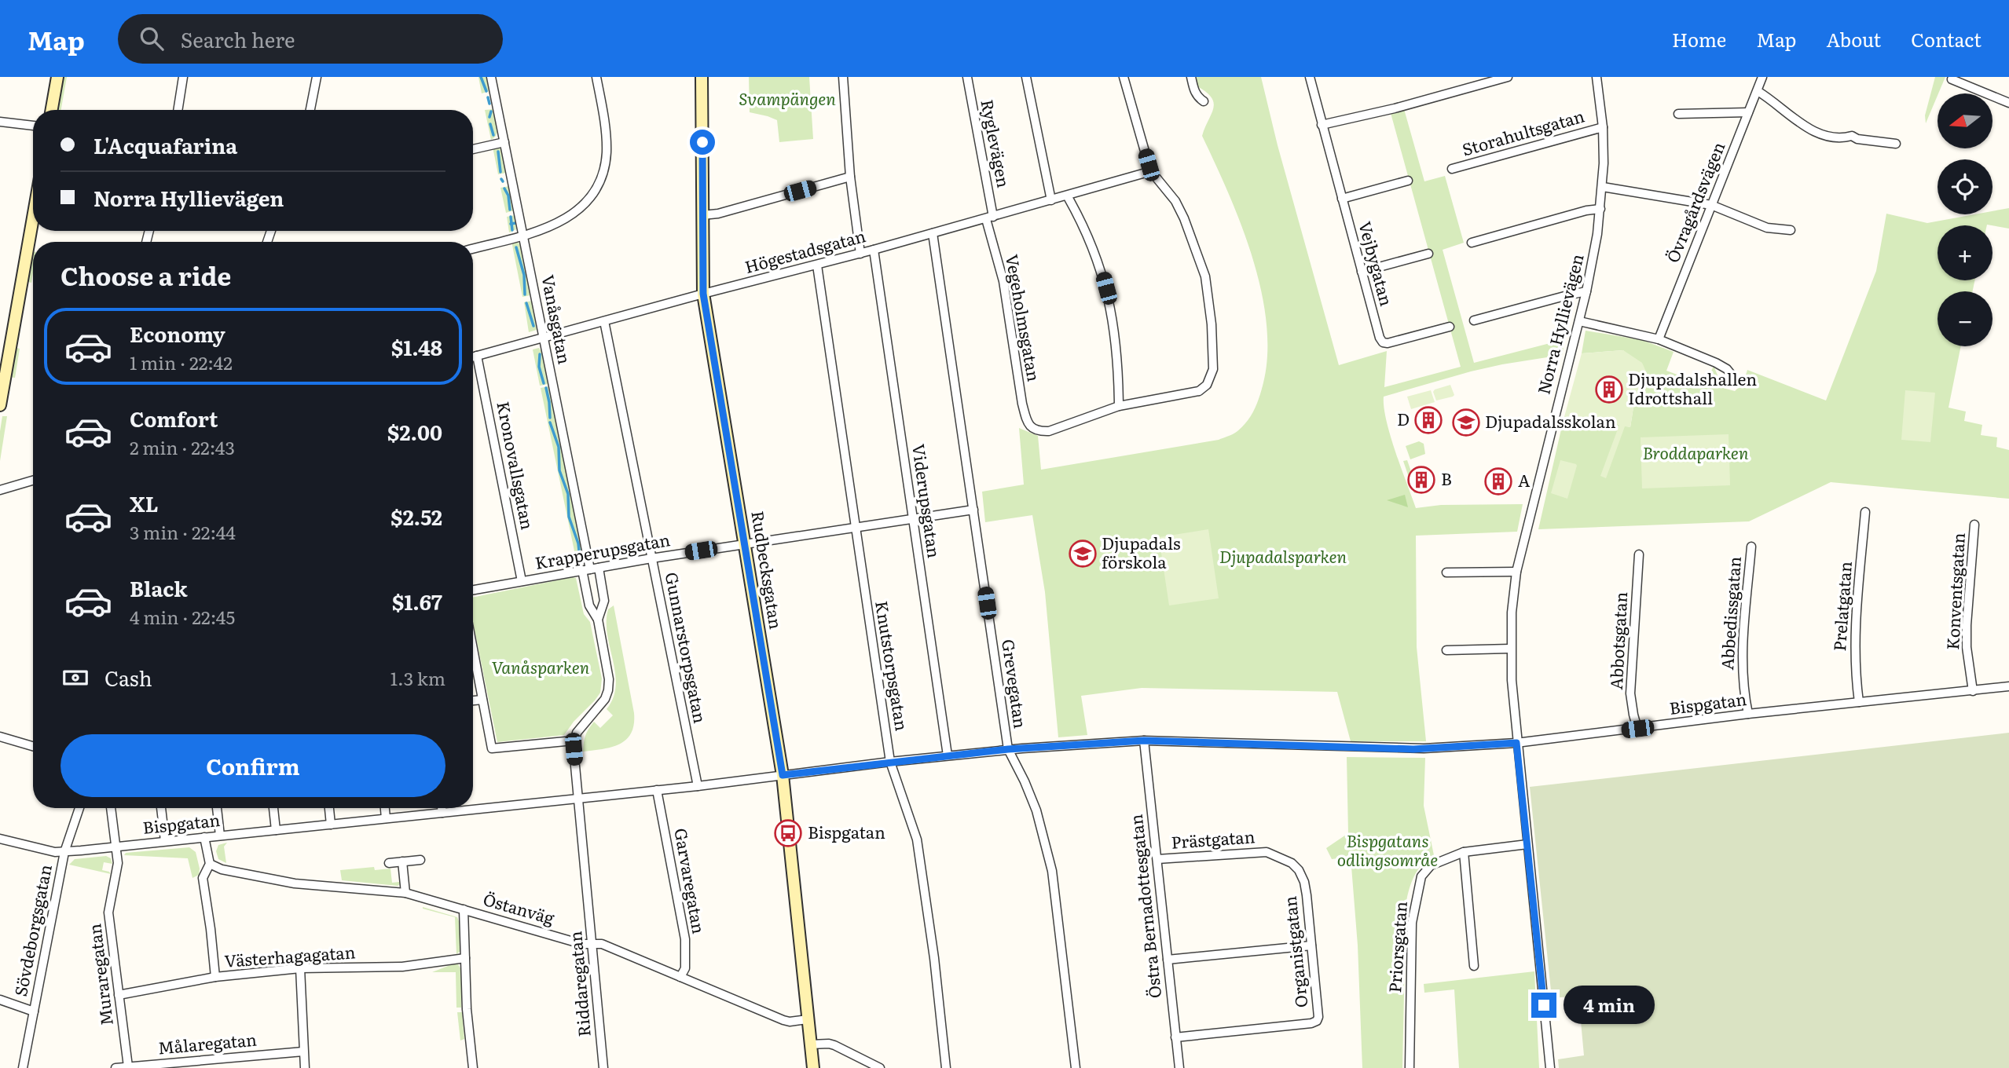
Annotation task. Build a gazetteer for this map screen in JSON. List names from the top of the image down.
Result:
{
  "streets": {
    "street": [
      "Storahultsgatan",
      "Ryglevägen",
      "Övragårdsvägen",
      "Högestadsgatan",
      "Vejbygatan",
      "Vegeholmsgatan",
      "Vanåsgatan",
      "Norra Hyllievägen",
      "Kronovallsgatan",
      "Viderupsgatan",
      "Krapperupsgatan",
      "Rudbecksgatan",
      "Konventsgatan",
      "Prelatgatan",
      "Abbedissgatan",
      "Abbotsgatan",
      "Gunnarstorpsgatan",
      "Knutstorpsgatan",
      "Grevegatan",
      "Bispgatan",
      "Prästgatan",
      "Garvaregatan",
      "Östra Bernadottesgatan",
      "Östanväg",
      "Sövdeborgsgatan",
      "Priorsgatan",
      "Organistgatan",
      "Västerhagagatan",
      "Muraregatan",
      "Riddaregatan",
      "Målaregatan"
    ]
  },
  "crossings": [
    ["Storahultsgatan", "Norra Hyllievägen"],
    ["Ryglevägen", "Högestadsgatan"],
    ["Ryglevägen", "Vegeholmsgatan"],
    ["Högestadsgatan", "Vegeholmsgatan"],
    ["Högestadsgatan", "Vanåsgatan"],
    ["Högestadsgatan", "Kronovallsgatan"],
    ["Högestadsgatan", "Viderupsgatan"],
    ["Högestadsgatan", "Rudbecksgatan"],
    ["Högestadsgatan", "Gunnarstorpsgatan"],
    ["Högestadsgatan", "Knutstorpsgatan"],
    ["Högestadsgatan", "Grevegatan"],
    ["Vanåsgatan", "Krapperupsgatan"],
    ["Norra Hyllievägen", "Bispgatan"],
    ["Norra Hyllievägen", "Priorsgatan"],
    ["Kronovallsgatan", "Krapperupsgatan"],
    ["Viderupsgatan", "Krapperupsgatan"],
    ["Viderupsgatan", "Bispgatan"],
    ["Krapperupsgatan", "Rudbecksgatan"],
    ["Krapperupsgatan", "Gunnarstorpsgatan"],
    ["Krapperupsgatan", "Knutstorpsgatan"],
    ["Krapperupsgatan", "Grevegatan"],
    ["Rudbecksgatan", "Bispgatan"],
    ["Rudbecksgatan", "Östanväg"],
    ["Konventsgatan", "Bispgatan"],
    ["Prelatgatan", "Bispgatan"],
    ["Abbedissgatan", "Bispgatan"],
    ["Abbotsgatan", "Bispgatan"],
    ["Gunnarstorpsgatan", "Bispgatan"],
    ["Knutstorpsgatan", "Bispgatan"],
    ["Grevegatan", "Bispgatan"],
    ["Bispgatan", "Garvaregatan"],
    ["Bispgatan", "Östra Bernadottesgatan"],
    ["Bispgatan", "Sövdeborgsgatan"],
    ["Bispgatan", "Muraregatan"],
    ["Bispgatan", "Riddaregatan"],
    ["Prästgatan", "Östra Bernadottesgatan"],
    ["Prästgatan", "Organistgatan"],
    ["Garvaregatan", "Östanväg"],
    ["Östra Bernadottesgatan", "Organistgatan"],
    ["Östanväg", "Riddaregatan"],
    ["Västerhagagatan", "Muraregatan"],
    ["Muraregatan", "Målaregatan"]
  ],
  "parks": [
    "Svampängen",
    "Broddaparken",
    "Djupadalsparken",
    "Vanåsparken",
    "Bispgatans odlingsområe"
  ],
  "places": {
    "building": [
      "Djupadalshallen Idrottshall",
      "D",
      "B",
      "A"
    ],
    "school or university": ["Djupadalsskolan", "Djupadals förskola"],
    "bus stop": ["Bispgatan"]
  },
  "north": "left",
  "page": {
    "header": "Map",
    "search": "Search here",
    "nav": [
      "Home",
      "Map",
      "About",
      "Contact"
    ],
    "map_buttons": ["+", "−"],
    "banner": ["L'Acquafarina", "Norra Hyllievägen"],
    "heading": "Choose a ride",
    "list": [
      {
        "name": "Economy",
        "note": "1 min · 22:42",
        "value": "$1.48"
      },
      {
        "name": "Comfort",
        "note": "2 min · 22:43",
        "value": "$2.00"
      },
      {
        "name": "XL",
        "note": "3 min · 22:44",
        "value": "$2.52"
      },
      {
        "name": "Black",
        "note": "4 min · 22:45",
        "value": "$1.67"
      }
    ],
    "pay": ["Cash", "1.3 km"],
    "buttons": "Confirm",
    "bubble": "4 min"
  }
}
